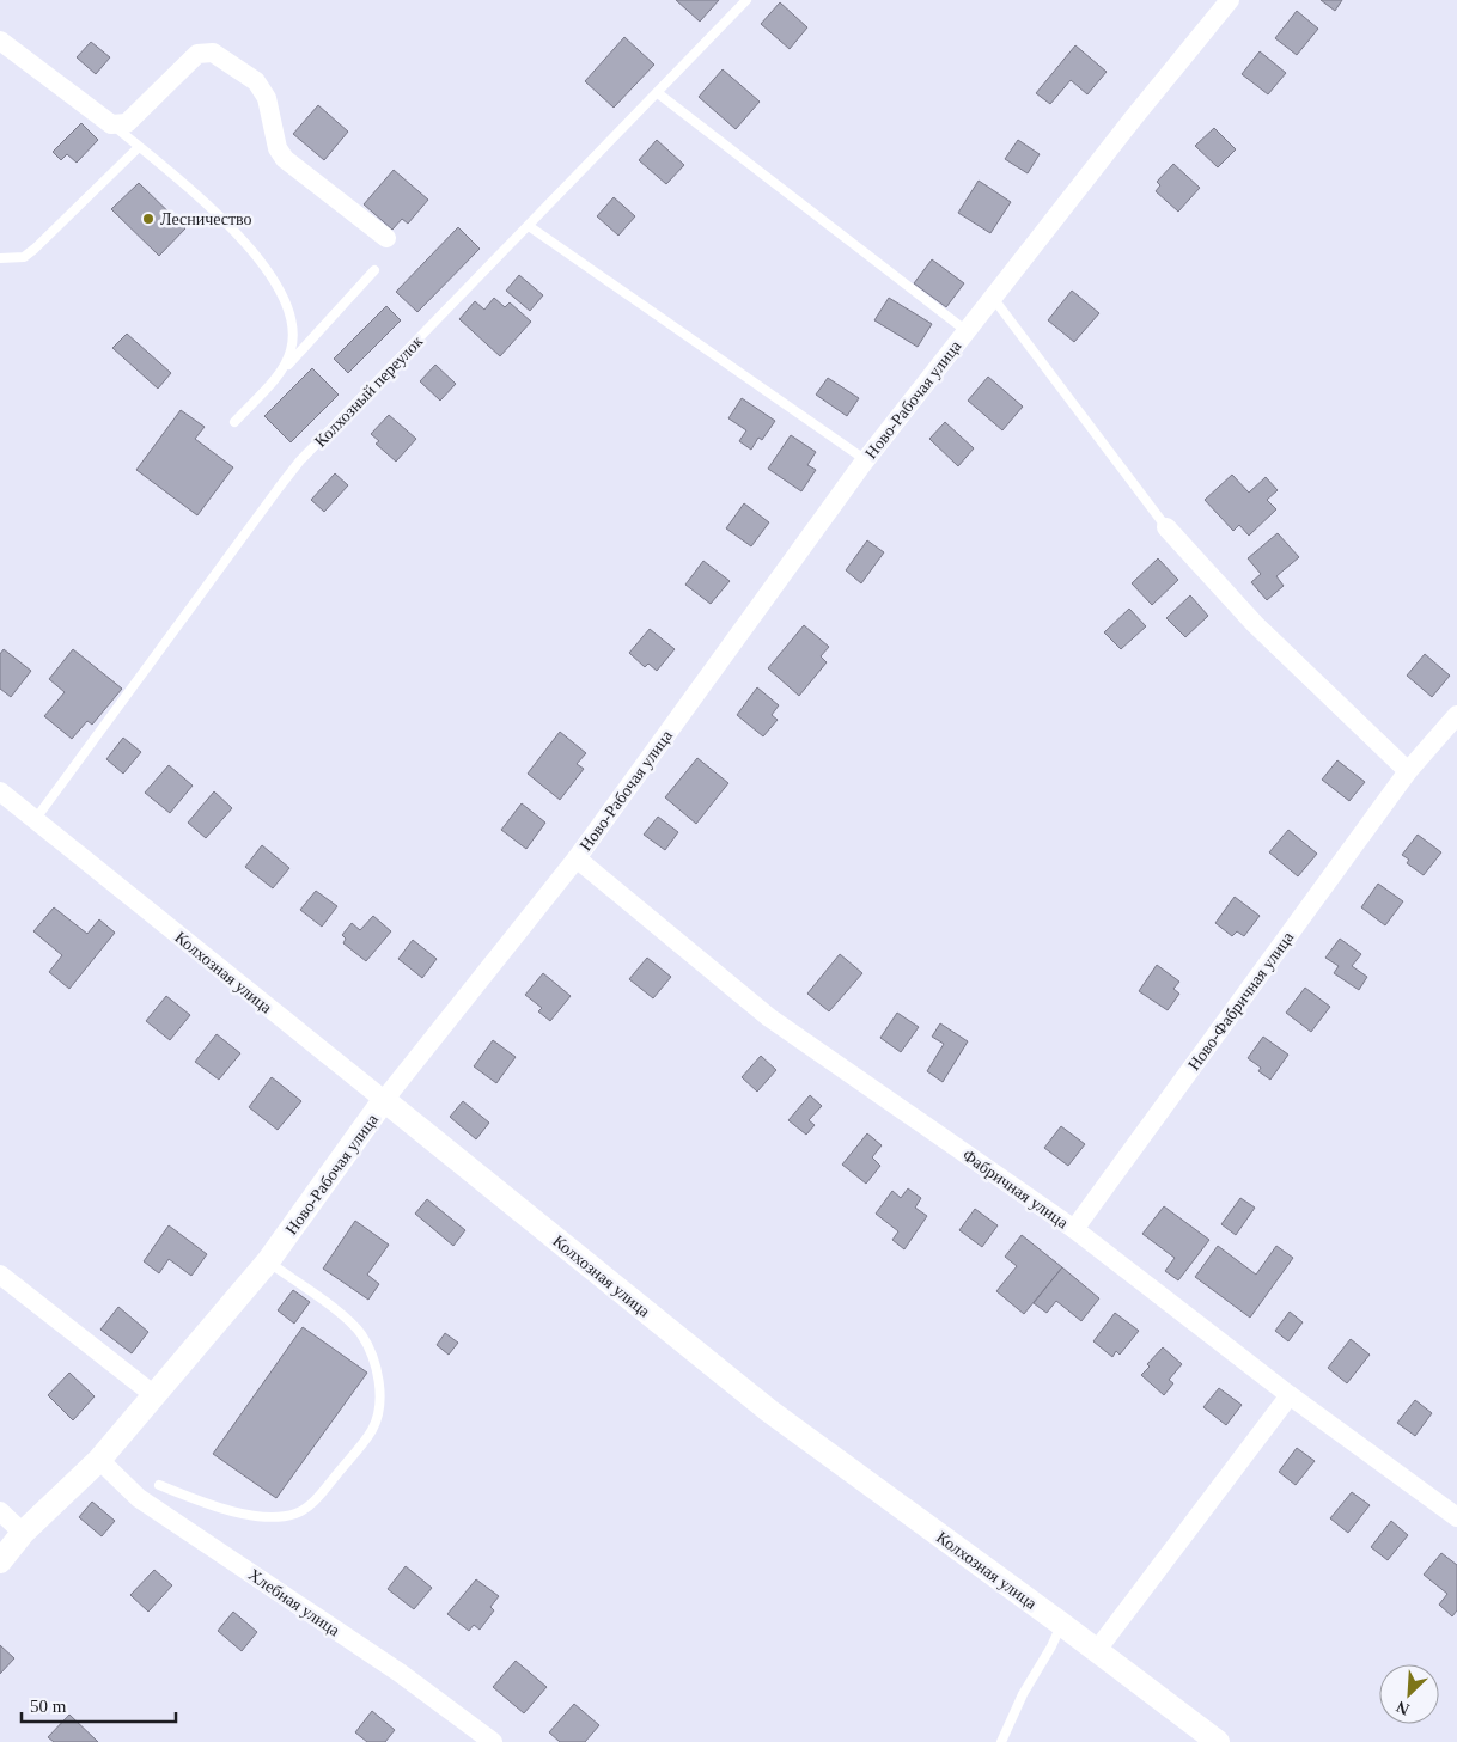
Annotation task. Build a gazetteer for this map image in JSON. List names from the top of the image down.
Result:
{
  "streets": {
    "street": [
      "Ново-Рабочая улица",
      "Колхозная улица",
      "Ново-Фабричная улица",
      "Фабричная улица",
      "Хлебная улица"
    ],
    "lane": ["Колхозный переулок"]
  },
  "crossings": [
    ["Колхозный переулок", "Колхозная улица"],
    ["Ново-Рабочая улица", "Колхозная улица"],
    ["Ново-Рабочая улица", "Фабричная улица"],
    ["Ново-Рабочая улица", "Хлебная улица"],
    ["Ново-Фабричная улица", "Фабричная улица"]
  ],
  "places": ["Лесничество"],
  "scale_bar": "50 m",
  "north": "bottom left"
}
